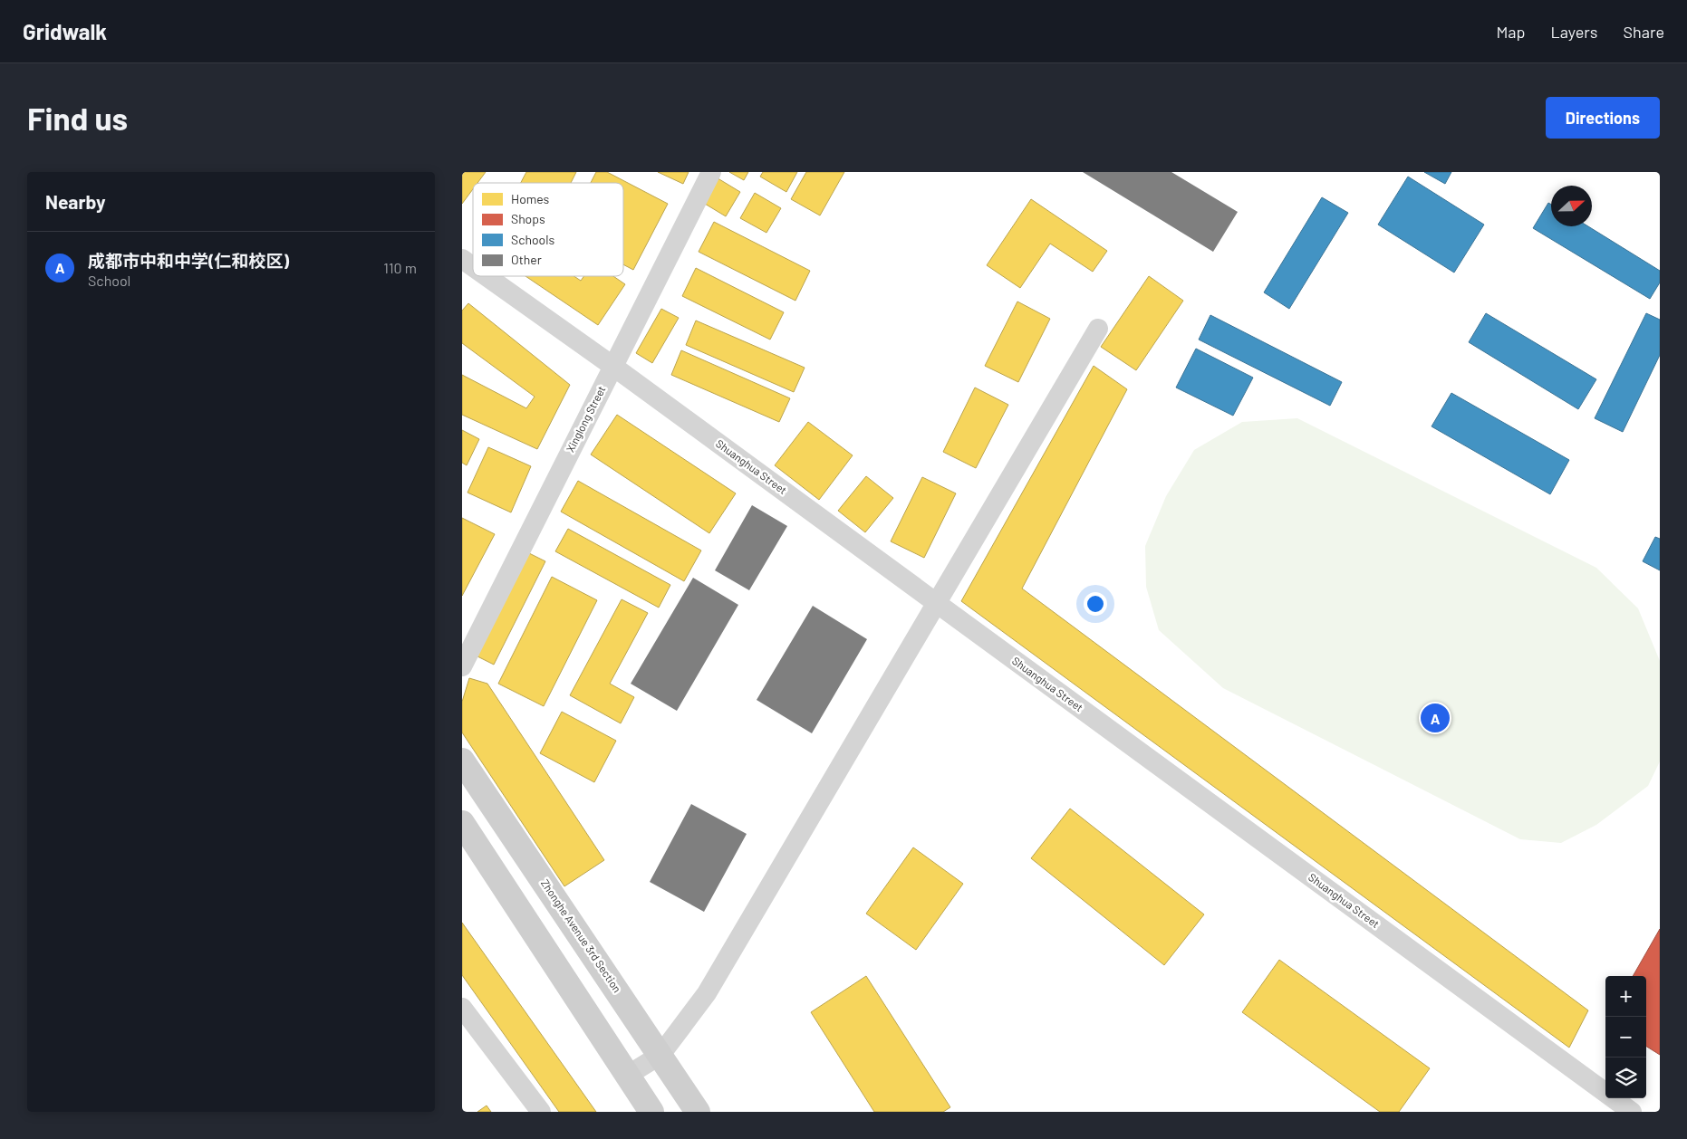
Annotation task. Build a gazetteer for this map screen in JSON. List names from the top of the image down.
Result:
{
  "streets": {
    "main road": ["Zhonghe Avenue 3rd Section"],
    "street": ["Xinglong Street", "Shuanghua Street"]
  },
  "crossings": [
    ["Xinglong Street", "Shuanghua Street"]
  ],
  "legend": [
    "Homes",
    "Shops",
    "Schools",
    "Other"
  ],
  "north": "right",
  "page": {
    "header": "Gridwalk",
    "nav": ["Map", "Layers", "Share"],
    "buttons": "Directions",
    "title": "Find us",
    "heading": "Nearby",
    "list": [
      {
        "mark": "A",
        "name": "成都市中和中学(仁和校区)",
        "note": "School",
        "value": "110 m"
      }
    ],
    "pins": "A",
    "map_buttons": ["+", "−"]
  }
}
